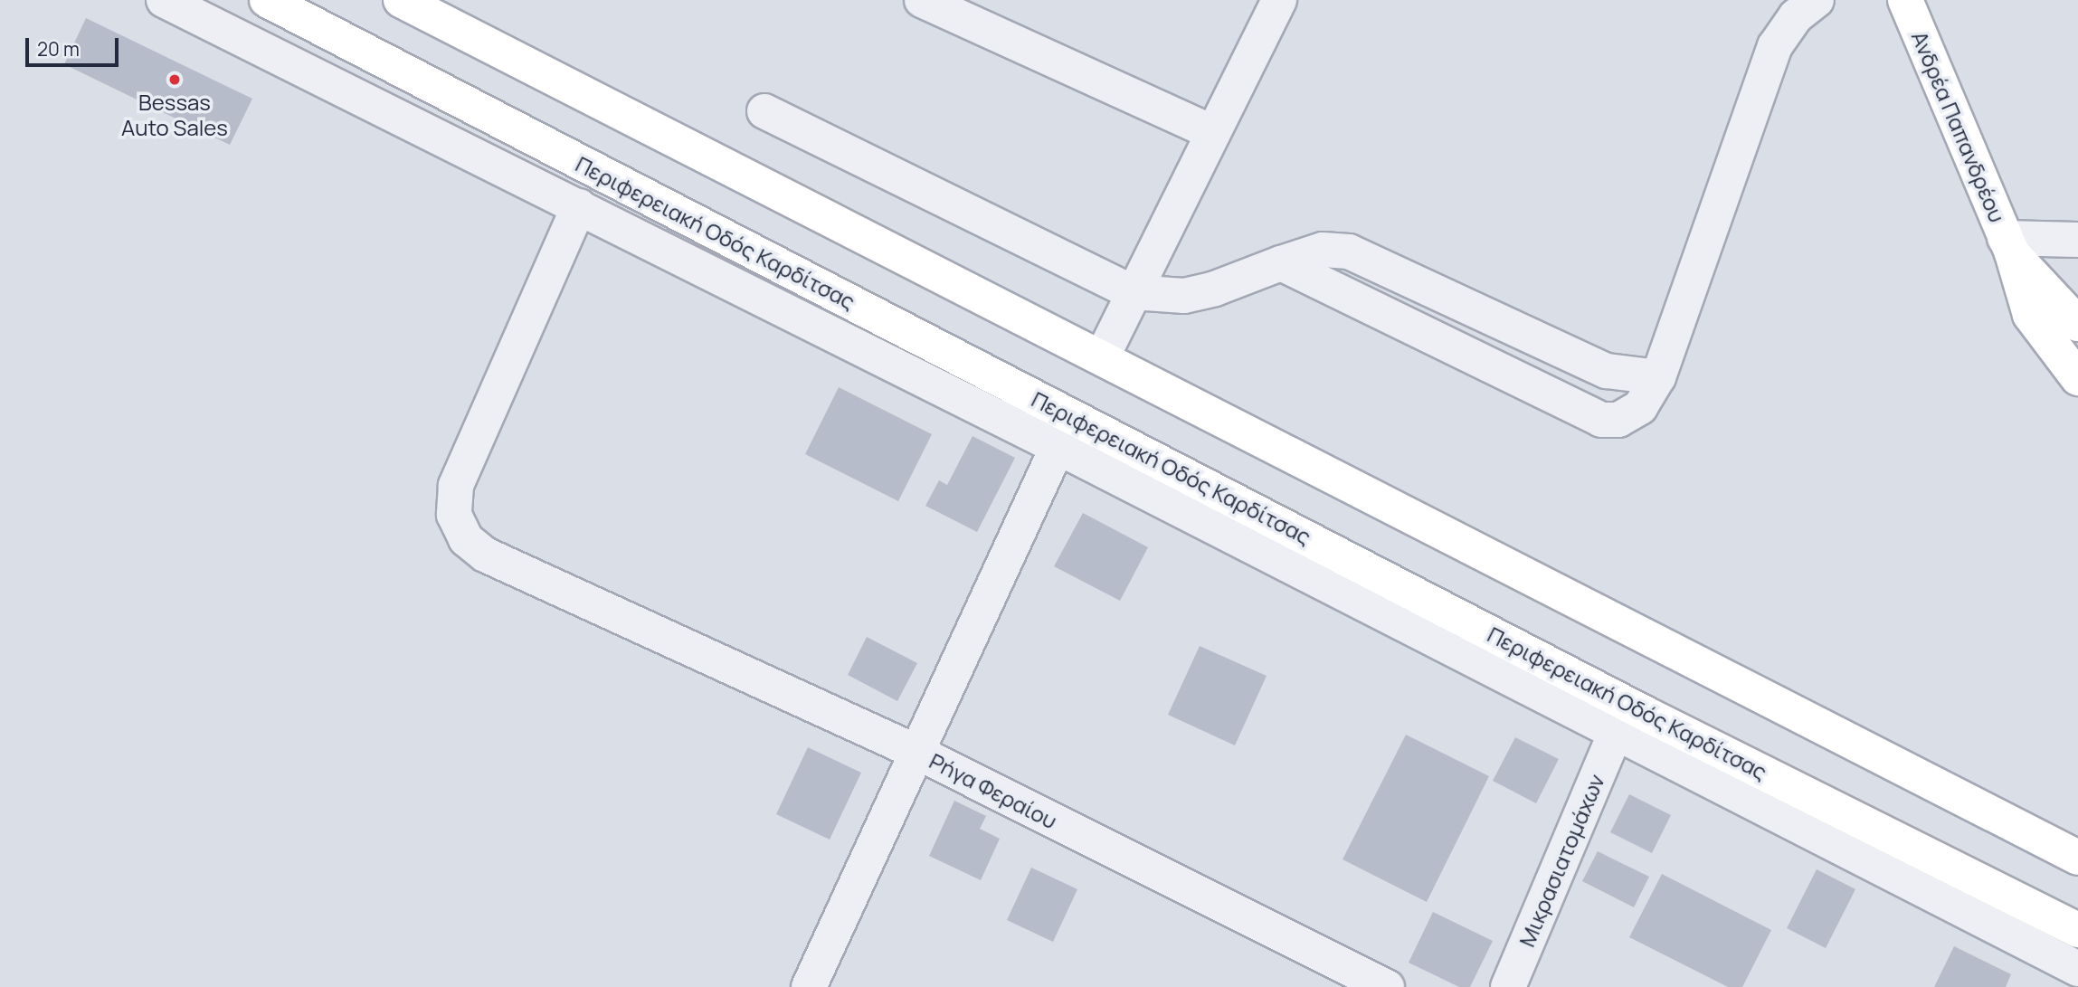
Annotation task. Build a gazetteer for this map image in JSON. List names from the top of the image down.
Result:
{
  "streets": {
    "main road": ["Ανδρέα Παπανδρέου", "Περιφερειακή Οδός Καρδίτσας"],
    "street": ["Ρήγα Φεραίου", "Μικρασιατομάχων"]
  },
  "places": ["Bessas Auto Sales"],
  "scale_bar": "20 m"
}
